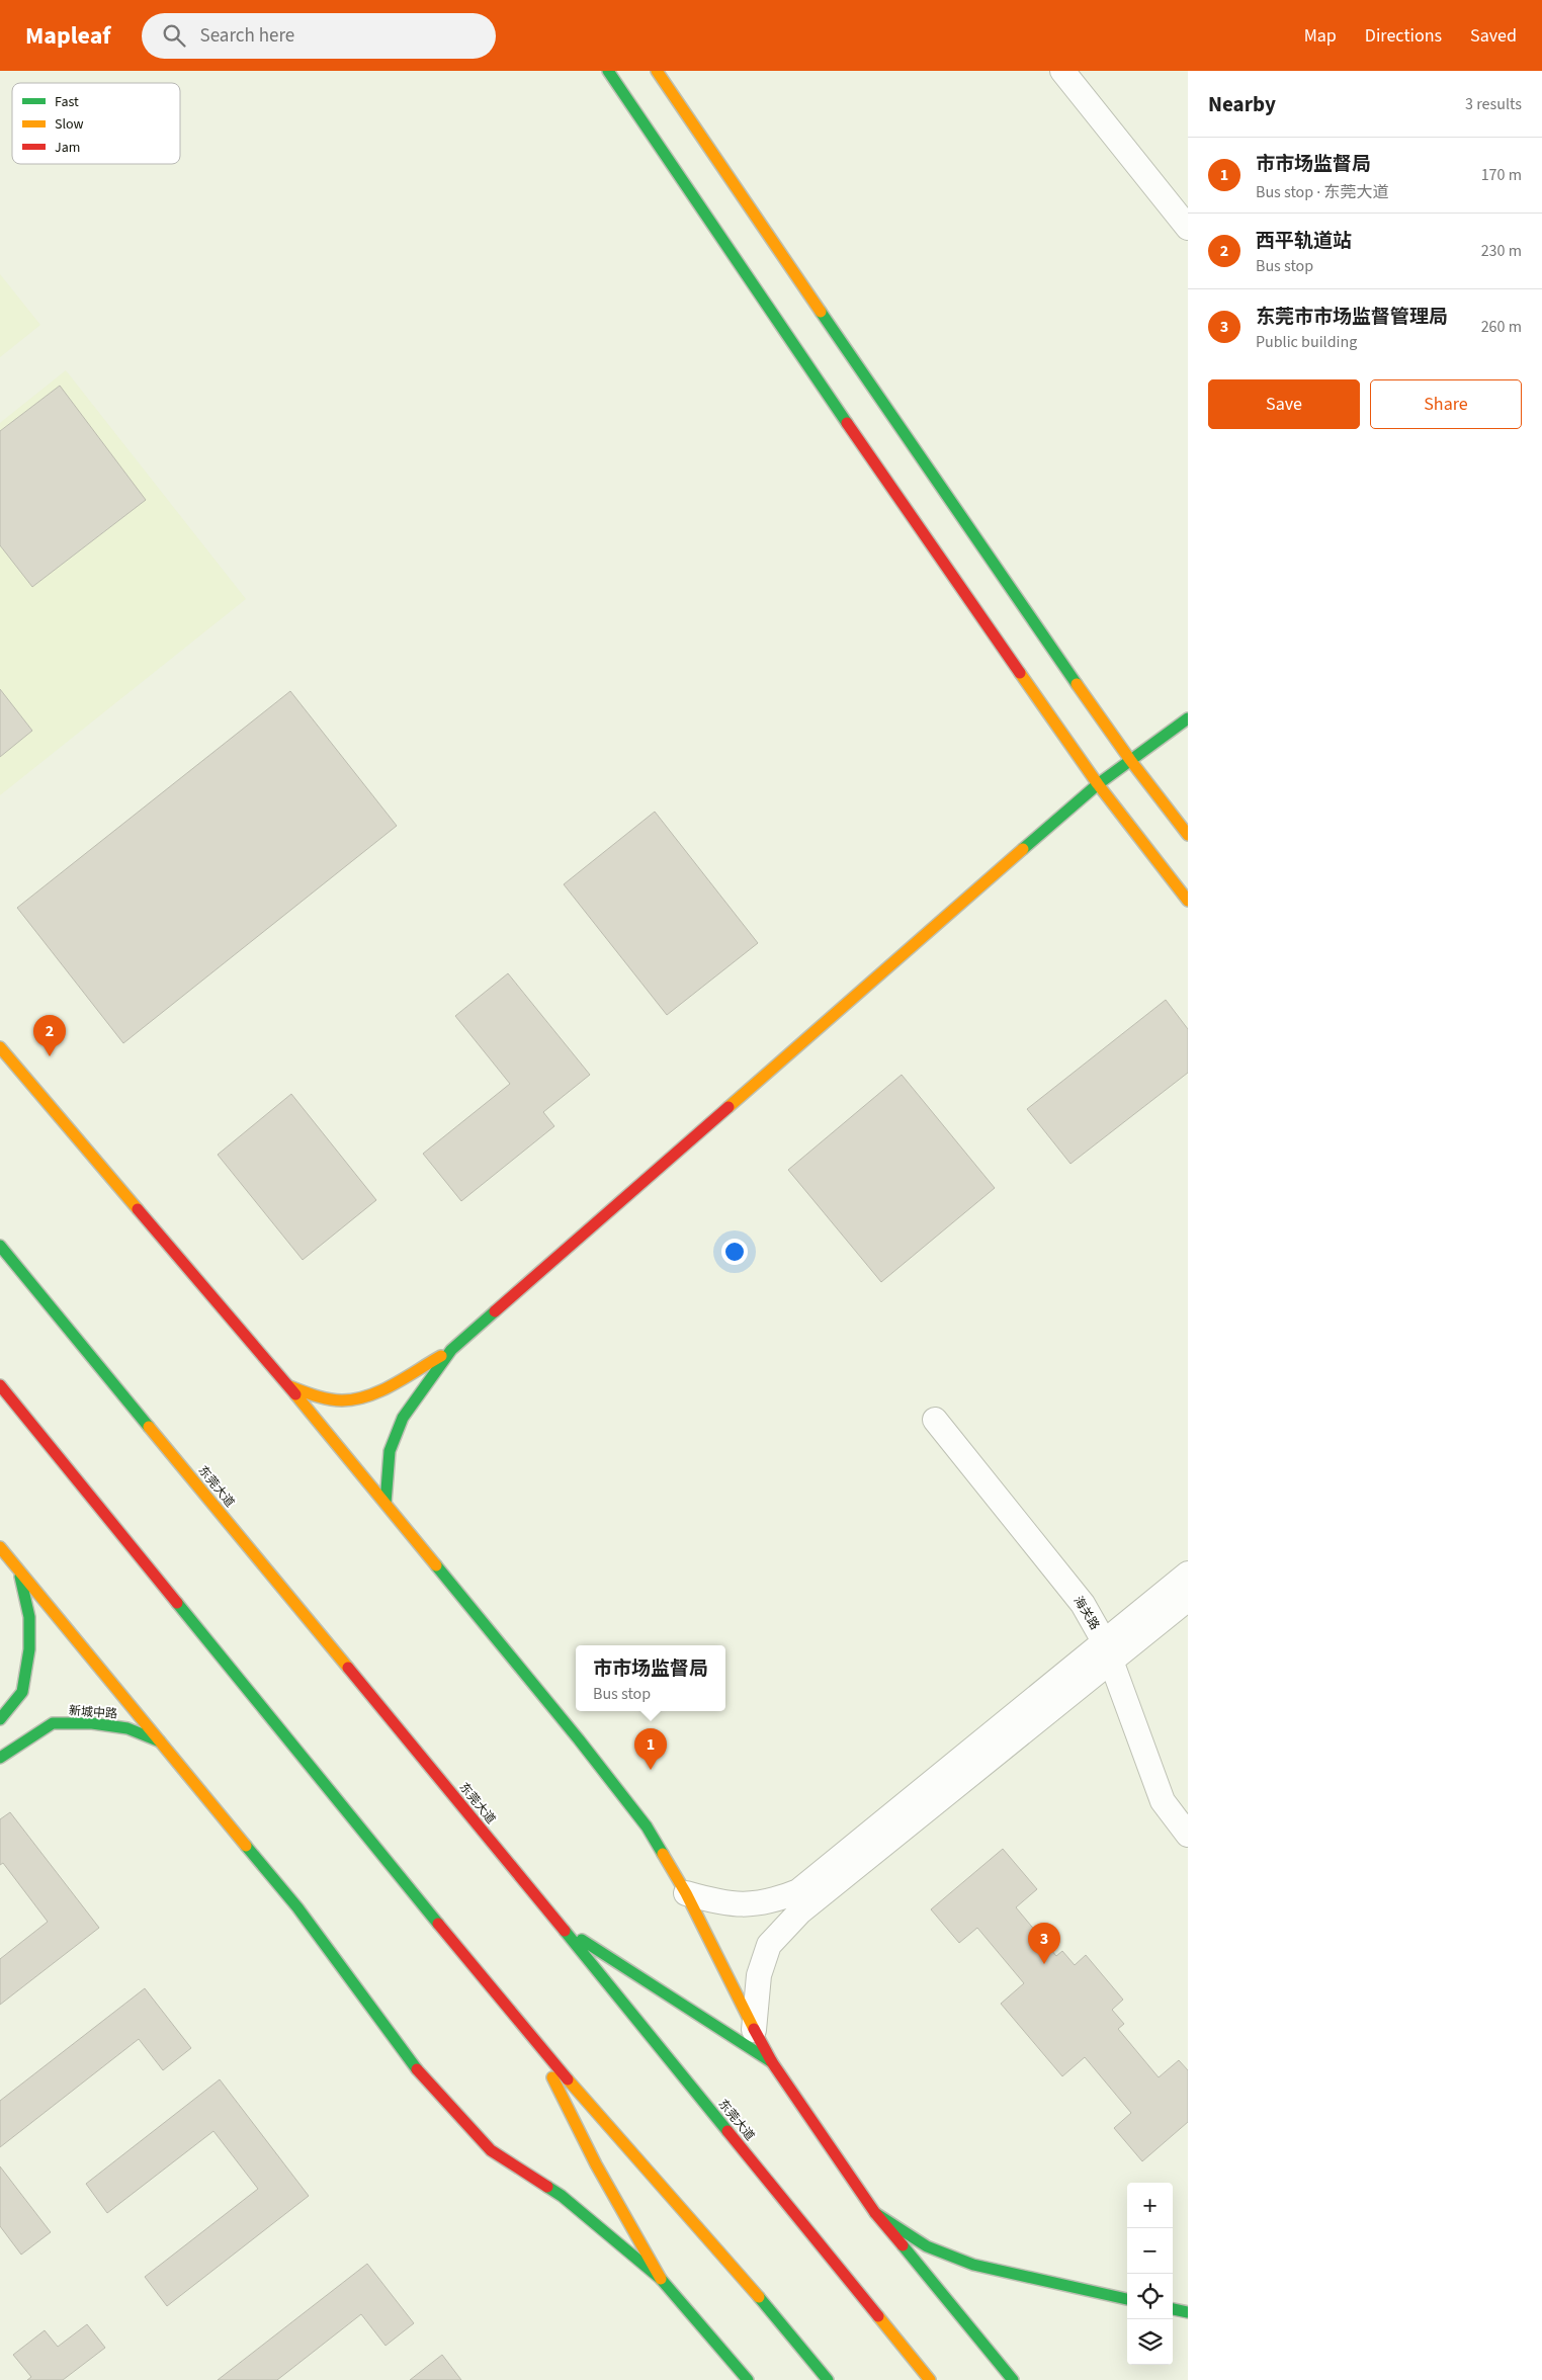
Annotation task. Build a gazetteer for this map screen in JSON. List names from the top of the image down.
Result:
{
  "streets": {
    "main road": ["东莞大道", "新城中路"],
    "street": ["海关路"]
  },
  "legend": ["Fast", "Slow", "Jam"],
  "page": {
    "header": "Mapleaf",
    "search": "Search here",
    "nav": ["Map", "Directions", "Saved"],
    "heading": ["Nearby", "3 results"],
    "list": [
      {
        "mark": "1",
        "name": "市市场监督局",
        "note": "Bus stop · 东莞大道",
        "value": "170 m"
      },
      {
        "mark": "2",
        "name": "西平轨道站",
        "note": "Bus stop",
        "value": "230 m"
      },
      {
        "mark": "3",
        "name": "东莞市市场监督管理局",
        "note": "Public building",
        "value": "260 m"
      }
    ],
    "buttons": ["Save", "Share"],
    "pins": ["2", "1", "3"],
    "popup": ["市市场监督局", "Bus stop"],
    "map_buttons": ["+", "−"]
  }
}
